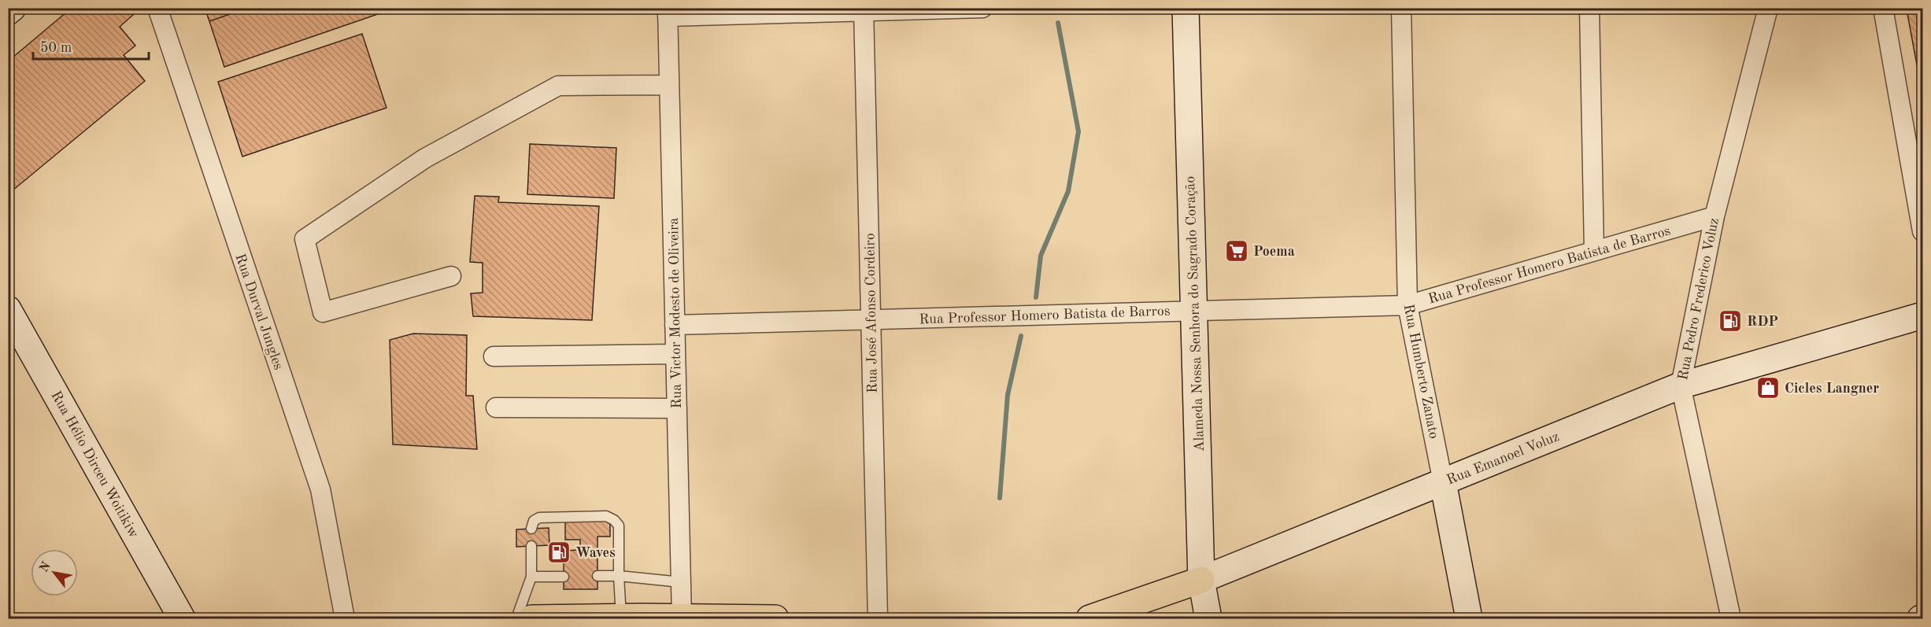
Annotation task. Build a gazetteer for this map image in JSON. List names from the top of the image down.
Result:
{
  "streets": {
    "main road": [
      "Alameda Nossa Senhora do Sagrado Coração",
      "Rua Humberto Zanato",
      "Rua Emanoel Voluz",
      "Rua Hélio Dirceu Woitikiw"
    ],
    "street": [
      "Rua Professor Homero Batista de Barros",
      "Rua Pedro Frederico Voluz",
      "Rua Durval Jungles",
      "Rua Victor Modesto de Oliveira",
      "Rua José Afonso Cordeiro"
    ]
  },
  "crossings": [
    ["Rua Professor Homero Batista de Barros", "Rua Pedro Frederico Voluz"],
    ["Rua Professor Homero Batista de Barros", "Rua Victor Modesto de Oliveira"],
    ["Rua Professor Homero Batista de Barros", "Rua José Afonso Cordeiro"],
    ["Rua Professor Homero Batista de Barros", "Alameda Nossa Senhora do Sagrado Coração"],
    ["Rua Professor Homero Batista de Barros", "Rua Humberto Zanato"],
    ["Rua Pedro Frederico Voluz", "Rua Emanoel Voluz"],
    ["Alameda Nossa Senhora do Sagrado Coração", "Rua Emanoel Voluz"],
    ["Rua Humberto Zanato", "Rua Emanoel Voluz"]
  ],
  "places": {
    "supermarket": ["Poema"],
    "fuel station": ["RDP", "Waves"],
    "shop": ["Cicles Langner"]
  },
  "scale_bar": "50 m",
  "north": "top left"
}
